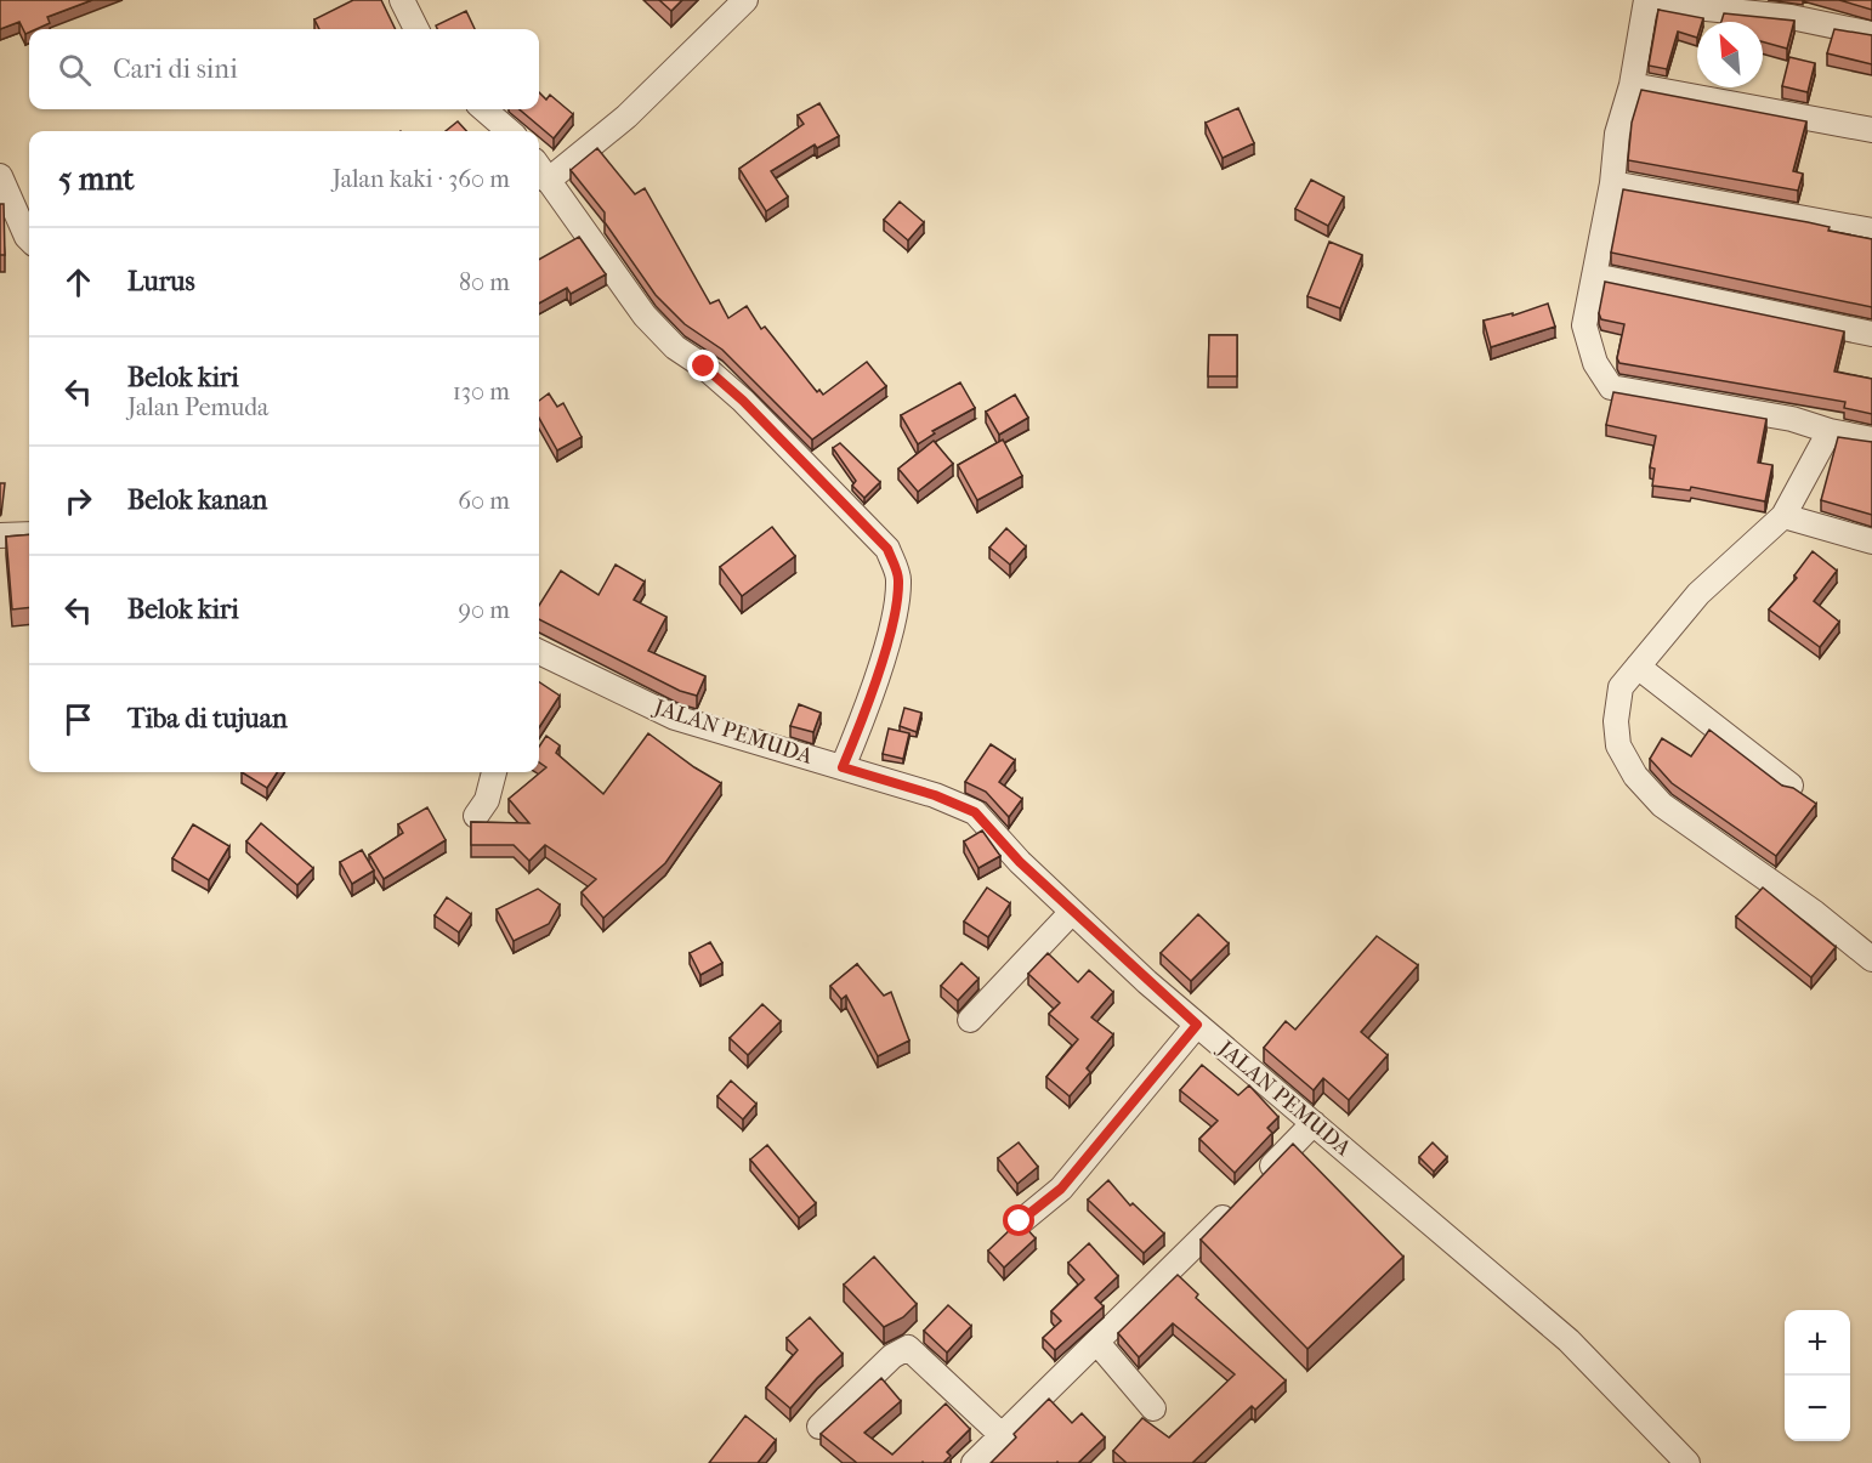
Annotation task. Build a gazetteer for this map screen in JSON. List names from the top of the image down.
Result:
{
  "streets": {
    "street": ["JALAN PEMUDA"]
  },
  "north": "top left",
  "page": {
    "search": "Cari di sini",
    "heading": ["5 mnt", "Jalan kaki · 360 m"],
    "list": [
      ["Lurus", "80 m"],
      ["Belok kiri", "Jalan Pemuda", "130 m"],
      ["Belok kanan", "60 m"],
      ["Belok kiri", "90 m"],
      "Tiba di tujuan"
    ],
    "map_buttons": ["+", "−"]
  }
}
